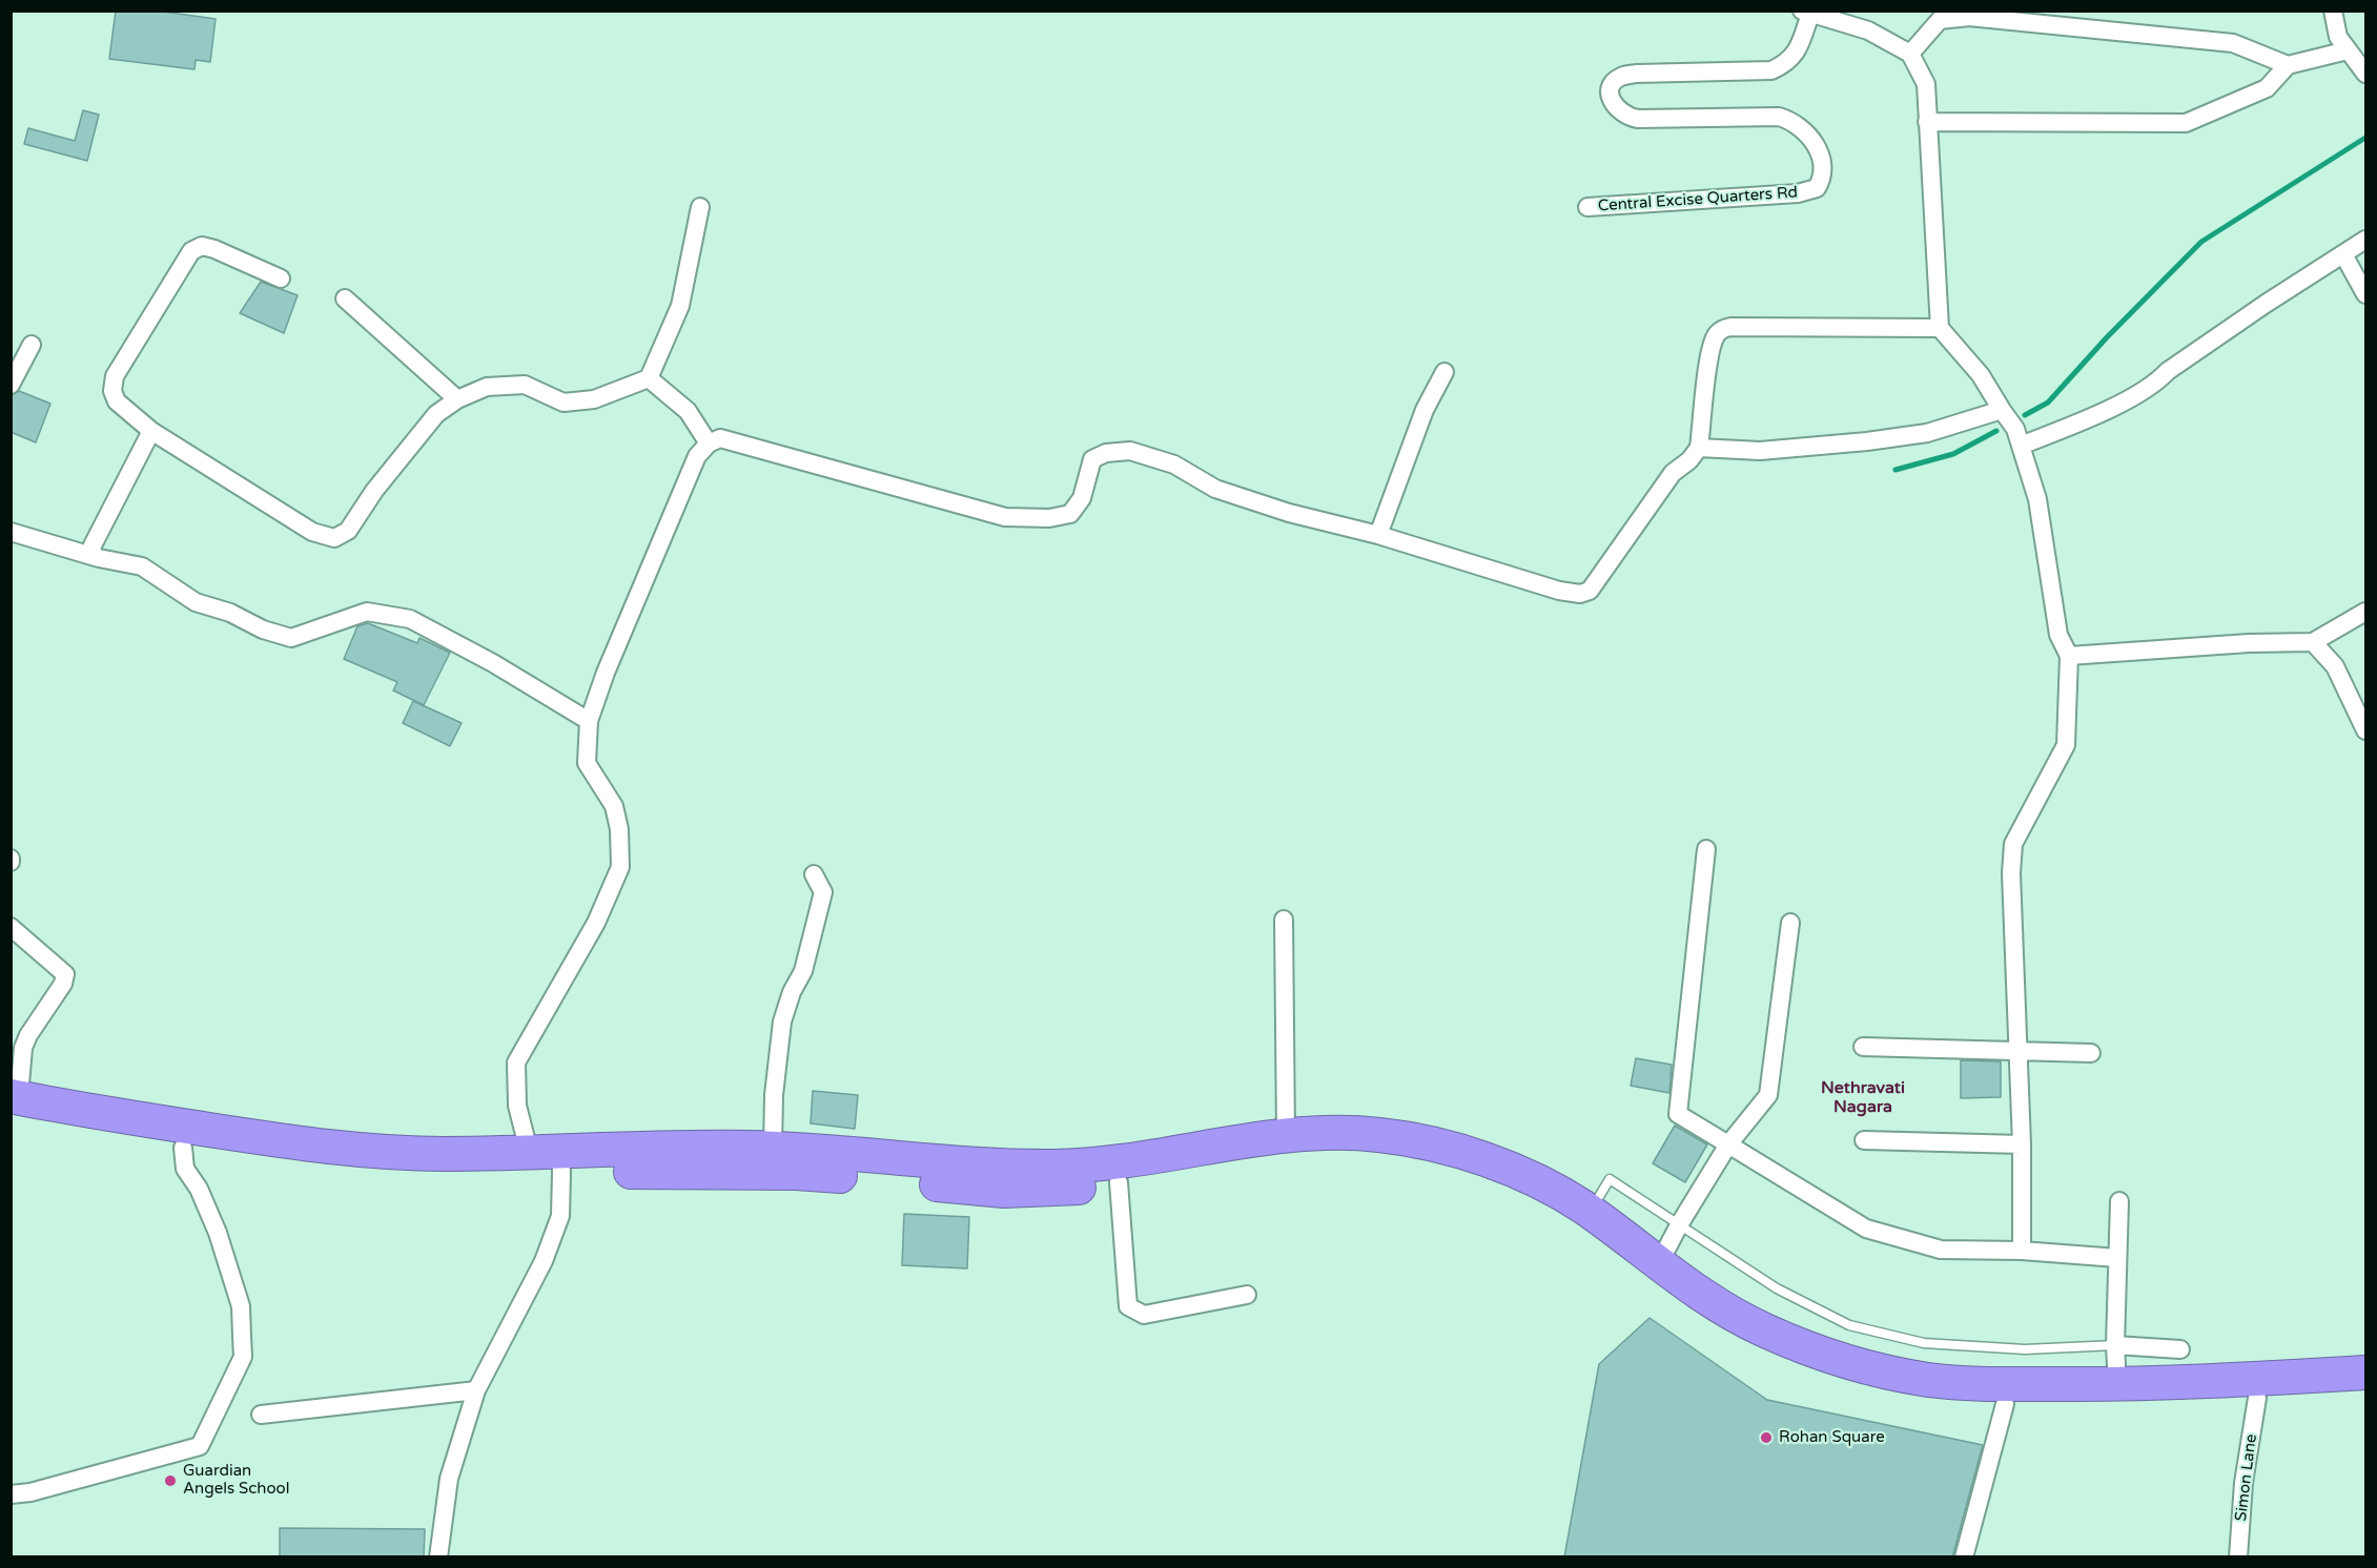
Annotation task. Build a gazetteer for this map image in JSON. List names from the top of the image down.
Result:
{
  "streets": {
    "street": ["Central Excise Quarters Rd", "Simon Lane"]
  },
  "districts": ["Nethravati Nagara"],
  "places": ["Rohan Square", "Guardian Angels School"]
}
